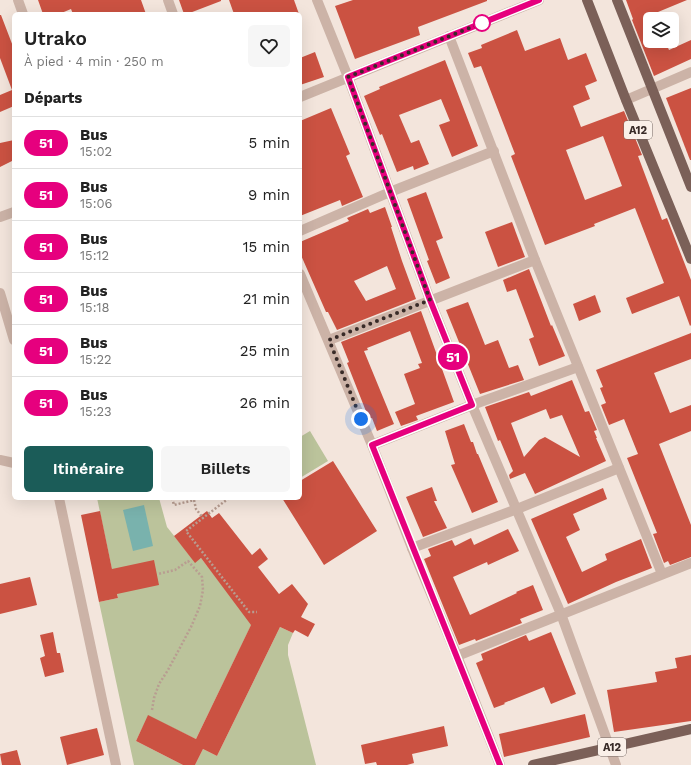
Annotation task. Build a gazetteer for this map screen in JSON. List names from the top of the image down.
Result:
{
  "streets": {
    "main road": ["A12"]
  },
  "lines": ["bus line 51"],
  "page": {
    "on_map": "51",
    "heading": [
      ["Utrako", "À pied · 4 min · 250 m"],
      "Départs"
    ],
    "list": [
      {
        "mark": "51",
        "name": "Bus",
        "note": "15:02",
        "value": "5 min"
      },
      {
        "mark": "51",
        "name": "Bus",
        "note": "15:06",
        "value": "9 min"
      },
      {
        "mark": "51",
        "name": "Bus",
        "note": "15:12",
        "value": "15 min"
      },
      {
        "mark": "51",
        "name": "Bus",
        "note": "15:18",
        "value": "21 min"
      },
      {
        "mark": "51",
        "name": "Bus",
        "note": "15:22",
        "value": "25 min"
      },
      {
        "mark": "51",
        "name": "Bus",
        "note": "15:23",
        "value": "26 min"
      }
    ],
    "buttons": ["Itinéraire", "Billets"]
  }
}
